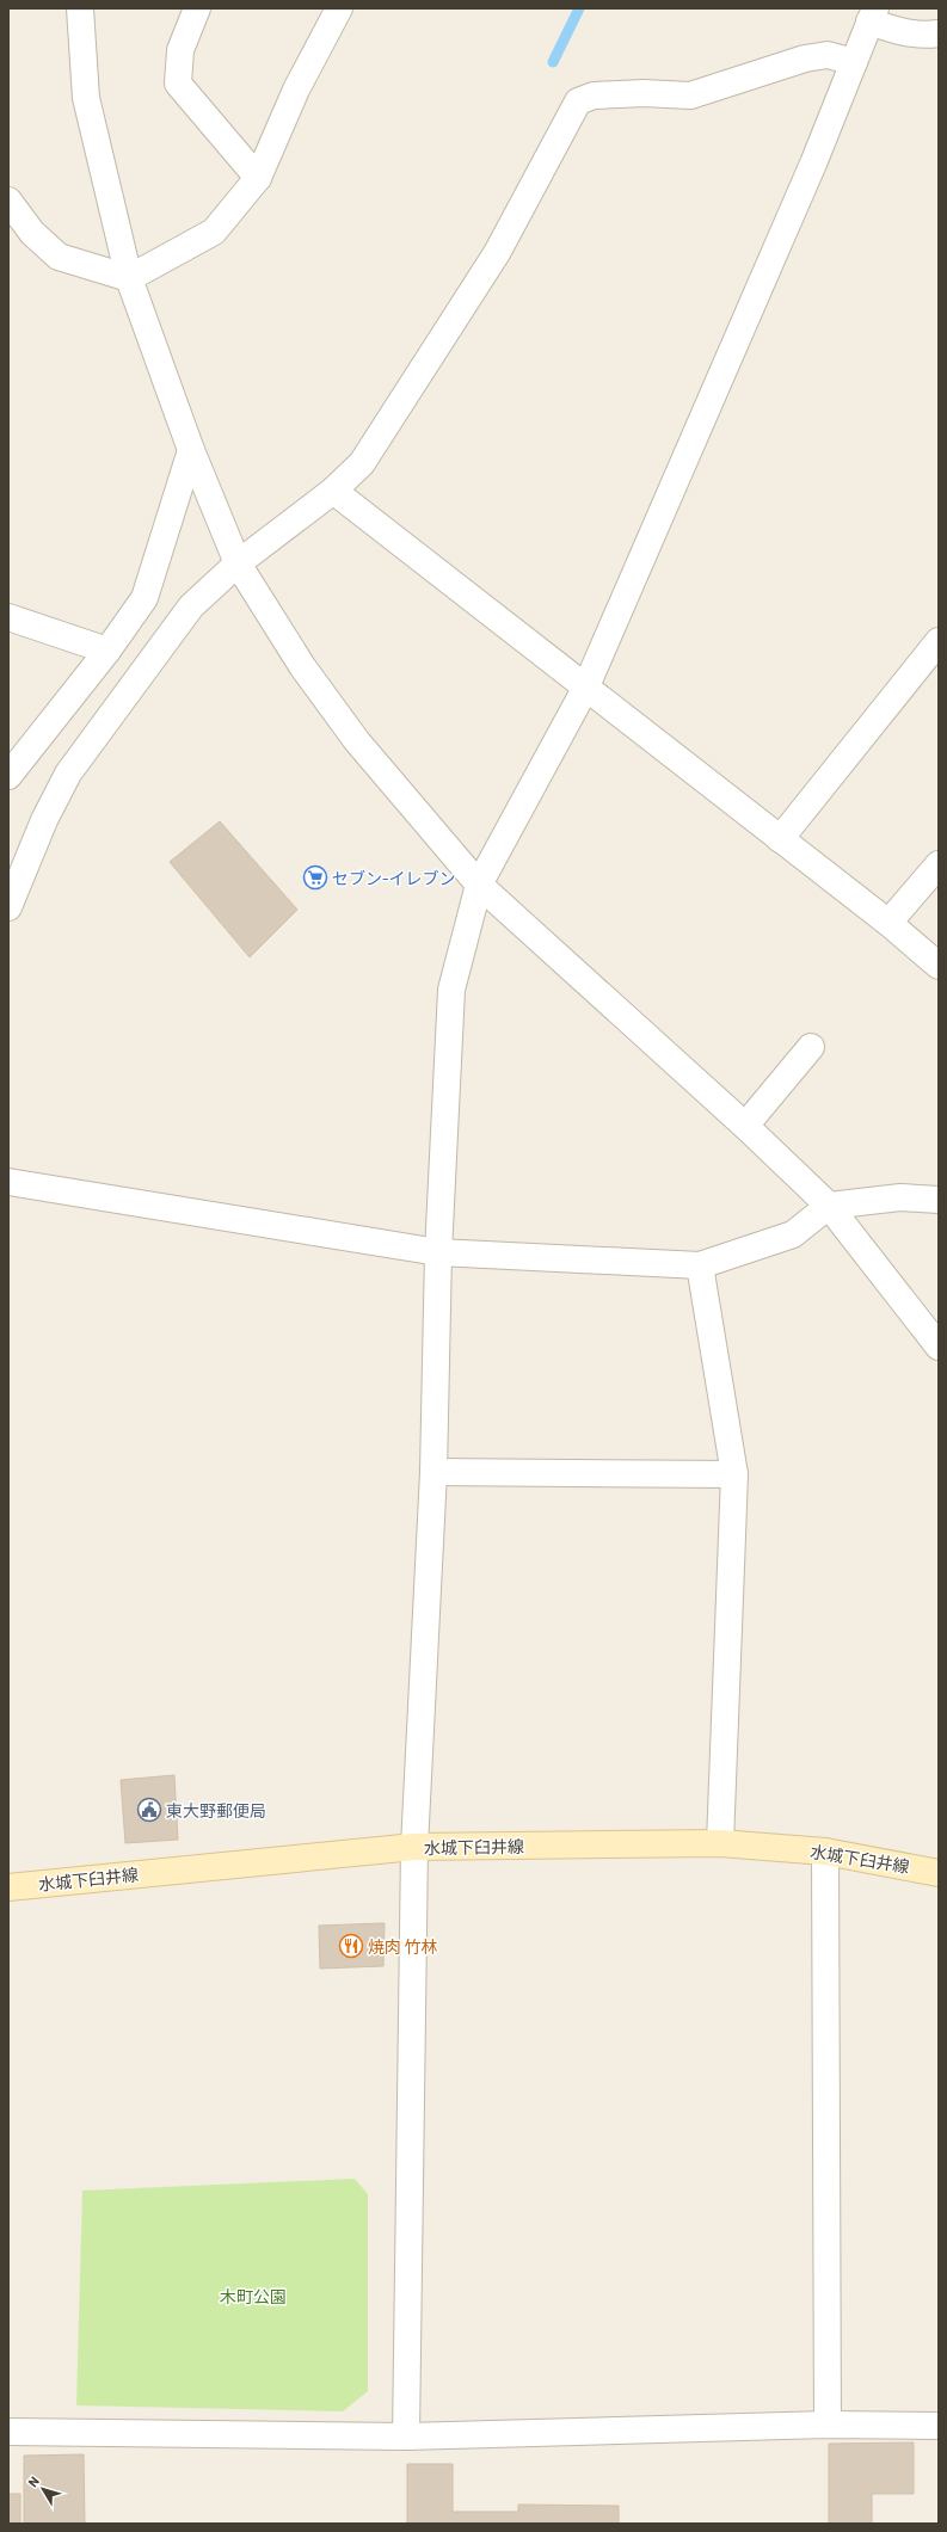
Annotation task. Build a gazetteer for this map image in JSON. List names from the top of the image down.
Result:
{
  "streets": {
    "main road": ["水城下臼井線"]
  },
  "parks": ["木町公園"],
  "places": {
    "supermarket": ["セブン-イレブン"],
    "public building": ["東大野郵便局"],
    "restaurant": ["焼肉 竹林"]
  },
  "north": "top left"
}
